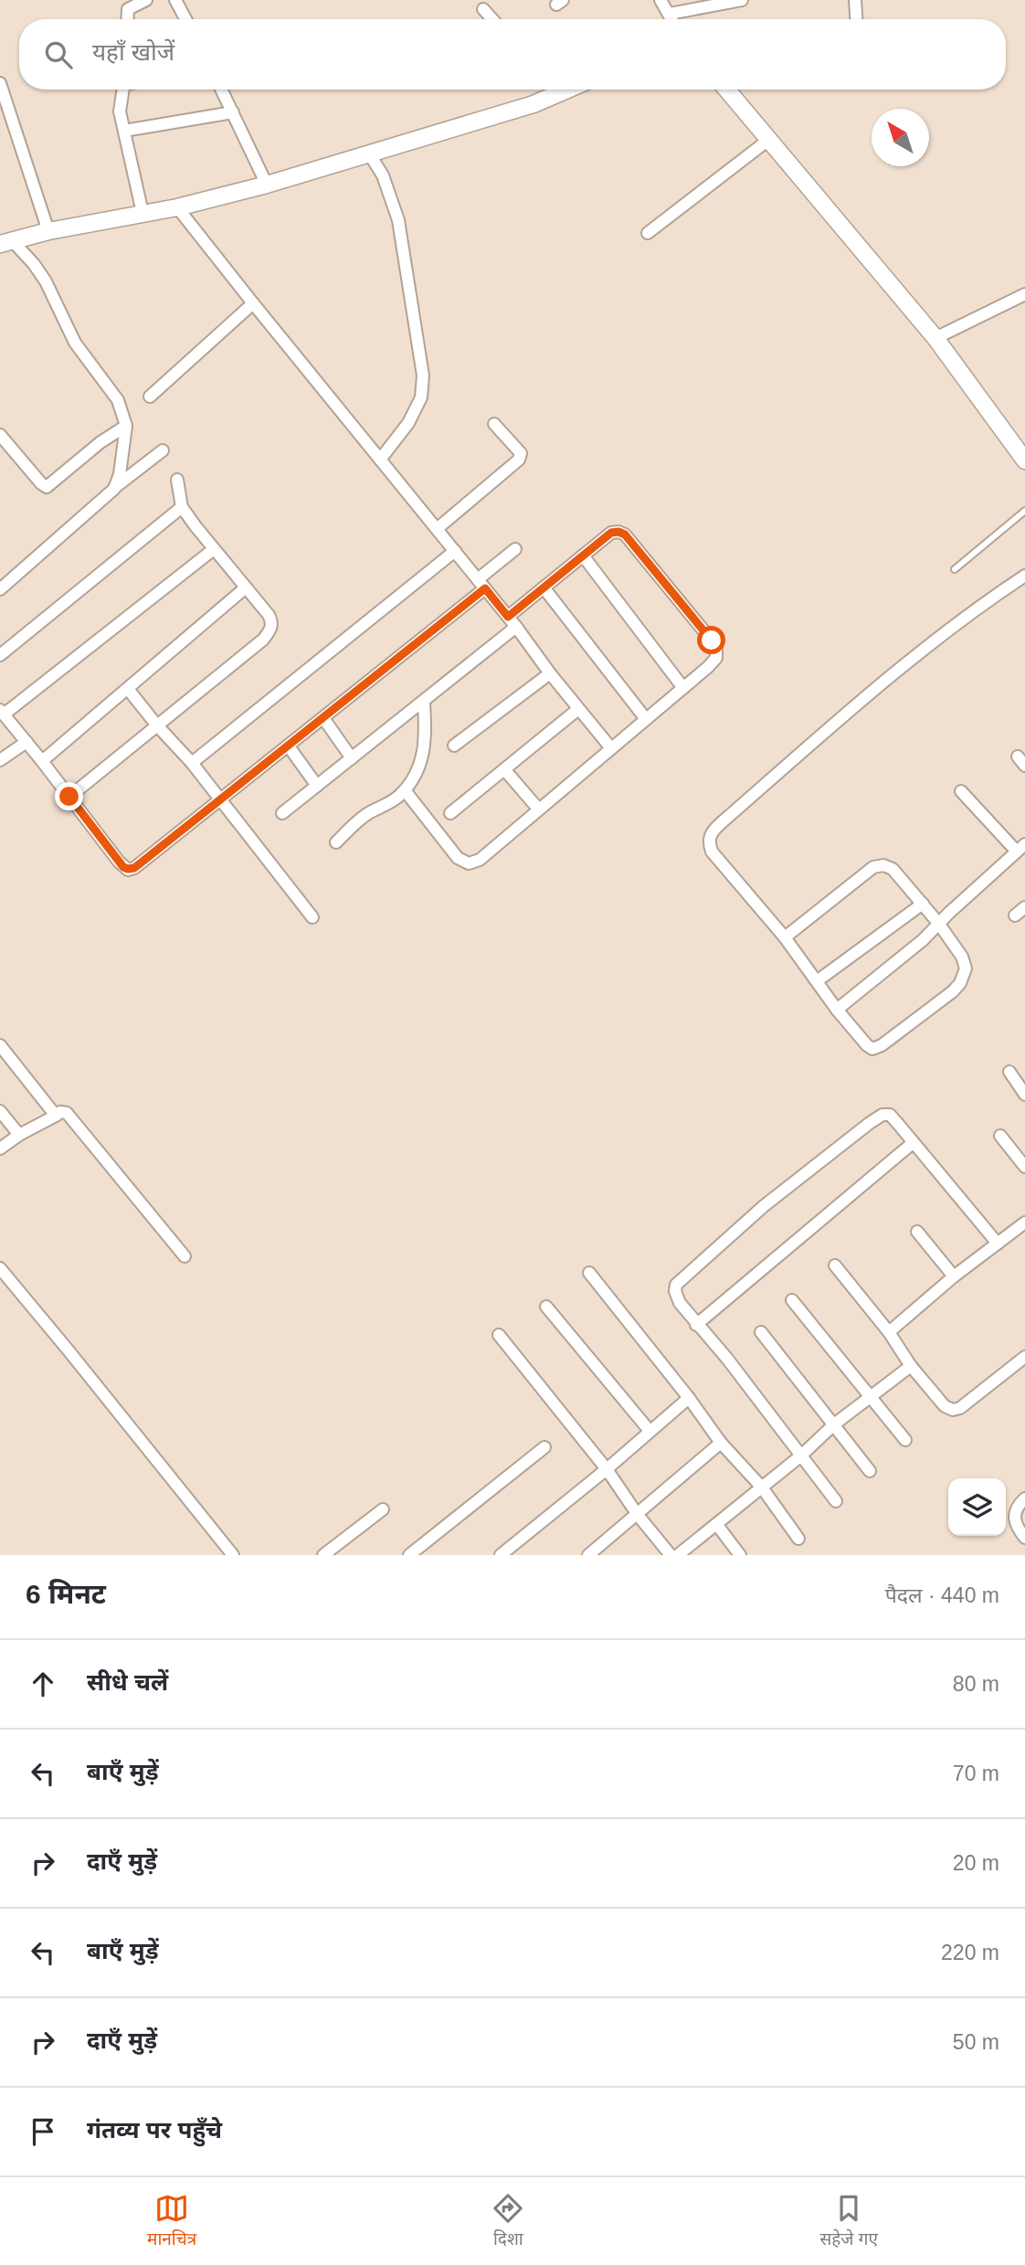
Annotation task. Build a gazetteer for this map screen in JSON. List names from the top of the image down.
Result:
{
  "north": "top left",
  "page": {
    "search": "यहाँ खोजें",
    "heading": ["6 मिनट", "पैदल · 440 m"],
    "list": [
      ["सीधे चलें", "80 m"],
      ["बाएँ मुड़ें", "70 m"],
      ["दाएँ मुड़ें", "20 m"],
      ["बाएँ मुड़ें", "220 m"],
      ["दाएँ मुड़ें", "50 m"],
      "गंतव्य पर पहुँचे"
    ],
    "nav": ["मानचित्र", "दिशा", "सहेजे गए"]
  }
}
